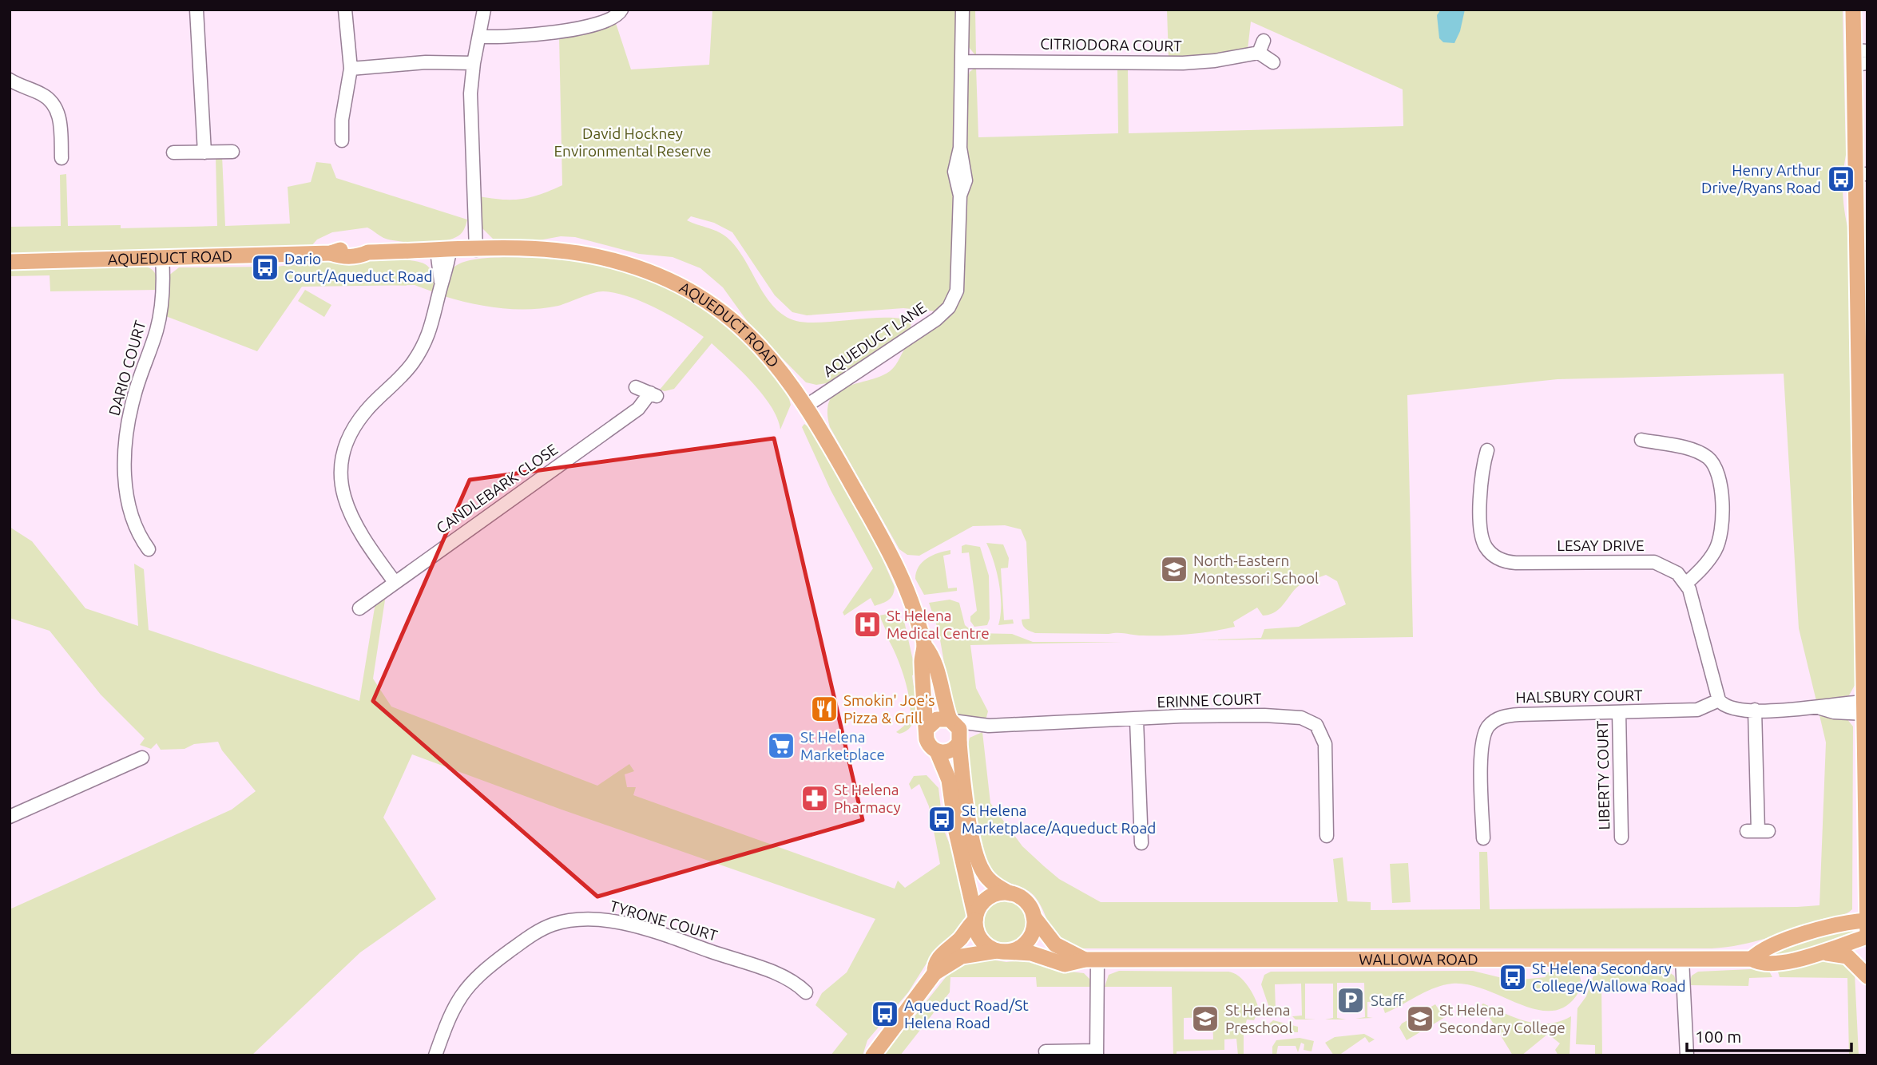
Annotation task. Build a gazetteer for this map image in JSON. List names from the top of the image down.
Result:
{
  "streets": {
    "main road": ["AQUEDUCT ROAD", "WALLOWA ROAD"],
    "street": [
      "CITRIODORA COURT",
      "AQUEDUCT LANE",
      "DARIO COURT",
      "CANDLEBARK CLOSE",
      "LESAY DRIVE",
      "HALSBURY COURT",
      "ERINNE COURT",
      "LIBERTY COURT",
      "TYRONE COURT"
    ]
  },
  "crossings": [
    ["CITRIODORA COURT", "AQUEDUCT LANE"],
    ["AQUEDUCT ROAD", "AQUEDUCT LANE"],
    ["AQUEDUCT ROAD", "DARIO COURT"],
    ["AQUEDUCT ROAD", "ERINNE COURT"],
    ["HALSBURY COURT", "LIBERTY COURT"]
  ],
  "parks": ["David Hockney Environmental Reserve"],
  "places": {
    "bus stop": [
      "Henry Arthur Drive/Ryans Road",
      "Dario Court/Aqueduct Road",
      "St Helena Marketplace/Aqueduct Road",
      "St Helena Secondary College/Wallowa Road",
      "Aqueduct Road/St Helena Road"
    ],
    "school or university": ["North-Eastern Montessori School", "St Helena Preschool", "St Helena Secondary College"],
    "hospital": ["St Helena Medical Centre"],
    "restaurant": ["Smokin' Joe's Pizza & Grill"],
    "supermarket": ["St Helena Marketplace"],
    "pharmacy": ["St Helena Pharmacy"],
    "parking": ["Staff"]
  },
  "scale_bar": "100 m"
}
